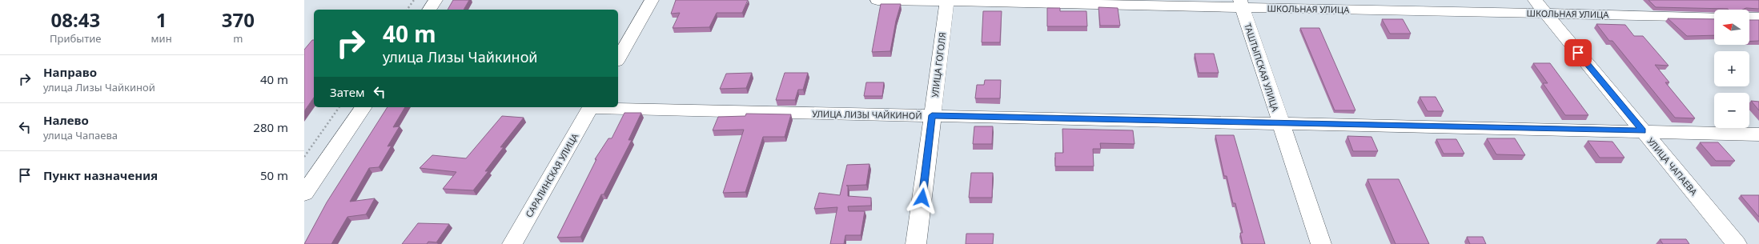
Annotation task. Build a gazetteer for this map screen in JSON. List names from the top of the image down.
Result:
{
  "streets": {
    "street": [
      "ШКОЛЬНАЯ УЛИЦА",
      "УЛИЦА ГОГОЛЯ",
      "ТАШТЫПСКАЯ УЛИЦА",
      "УЛИЦА ЛИЗЫ ЧАЙКИНОЙ",
      "УЛИЦА ЧАПАЕВА",
      "САРАЛИНСКАЯ УЛИЦА"
    ]
  },
  "crossings": [
    ["ШКОЛЬНАЯ УЛИЦА", "УЛИЦА ГОГОЛЯ"],
    ["ШКОЛЬНАЯ УЛИЦА", "ТАШТЫПСКАЯ УЛИЦА"],
    ["ШКОЛЬНАЯ УЛИЦА", "УЛИЦА ЧАПАЕВА"],
    ["УЛИЦА ГОГОЛЯ", "УЛИЦА ЛИЗЫ ЧАЙКИНОЙ"],
    ["ТАШТЫПСКАЯ УЛИЦА", "УЛИЦА ЛИЗЫ ЧАЙКИНОЙ"],
    ["УЛИЦА ЛИЗЫ ЧАЙКИНОЙ", "УЛИЦА ЧАПАЕВА"],
    ["УЛИЦА ЛИЗЫ ЧАЙКИНОЙ", "САРАЛИНСКАЯ УЛИЦА"]
  ],
  "north": "left",
  "page": {
    "eta": [
      "08:43",
      "Прибытие",
      "1",
      "мин",
      "370",
      "m"
    ],
    "map_buttons": ["+", "−"],
    "turn": ["40 m", "улица Лизы Чайкиной"],
    "list": [
      {
        "name": "Направо",
        "note": "улица Лизы Чайкиной",
        "value": "40 m"
      },
      {
        "name": "Налево",
        "note": "улица Чапаева",
        "value": "280 m"
      },
      {
        "name": "Пункт назначения",
        "value": "50 m"
      }
    ],
    "then": "Затем"
  }
}
